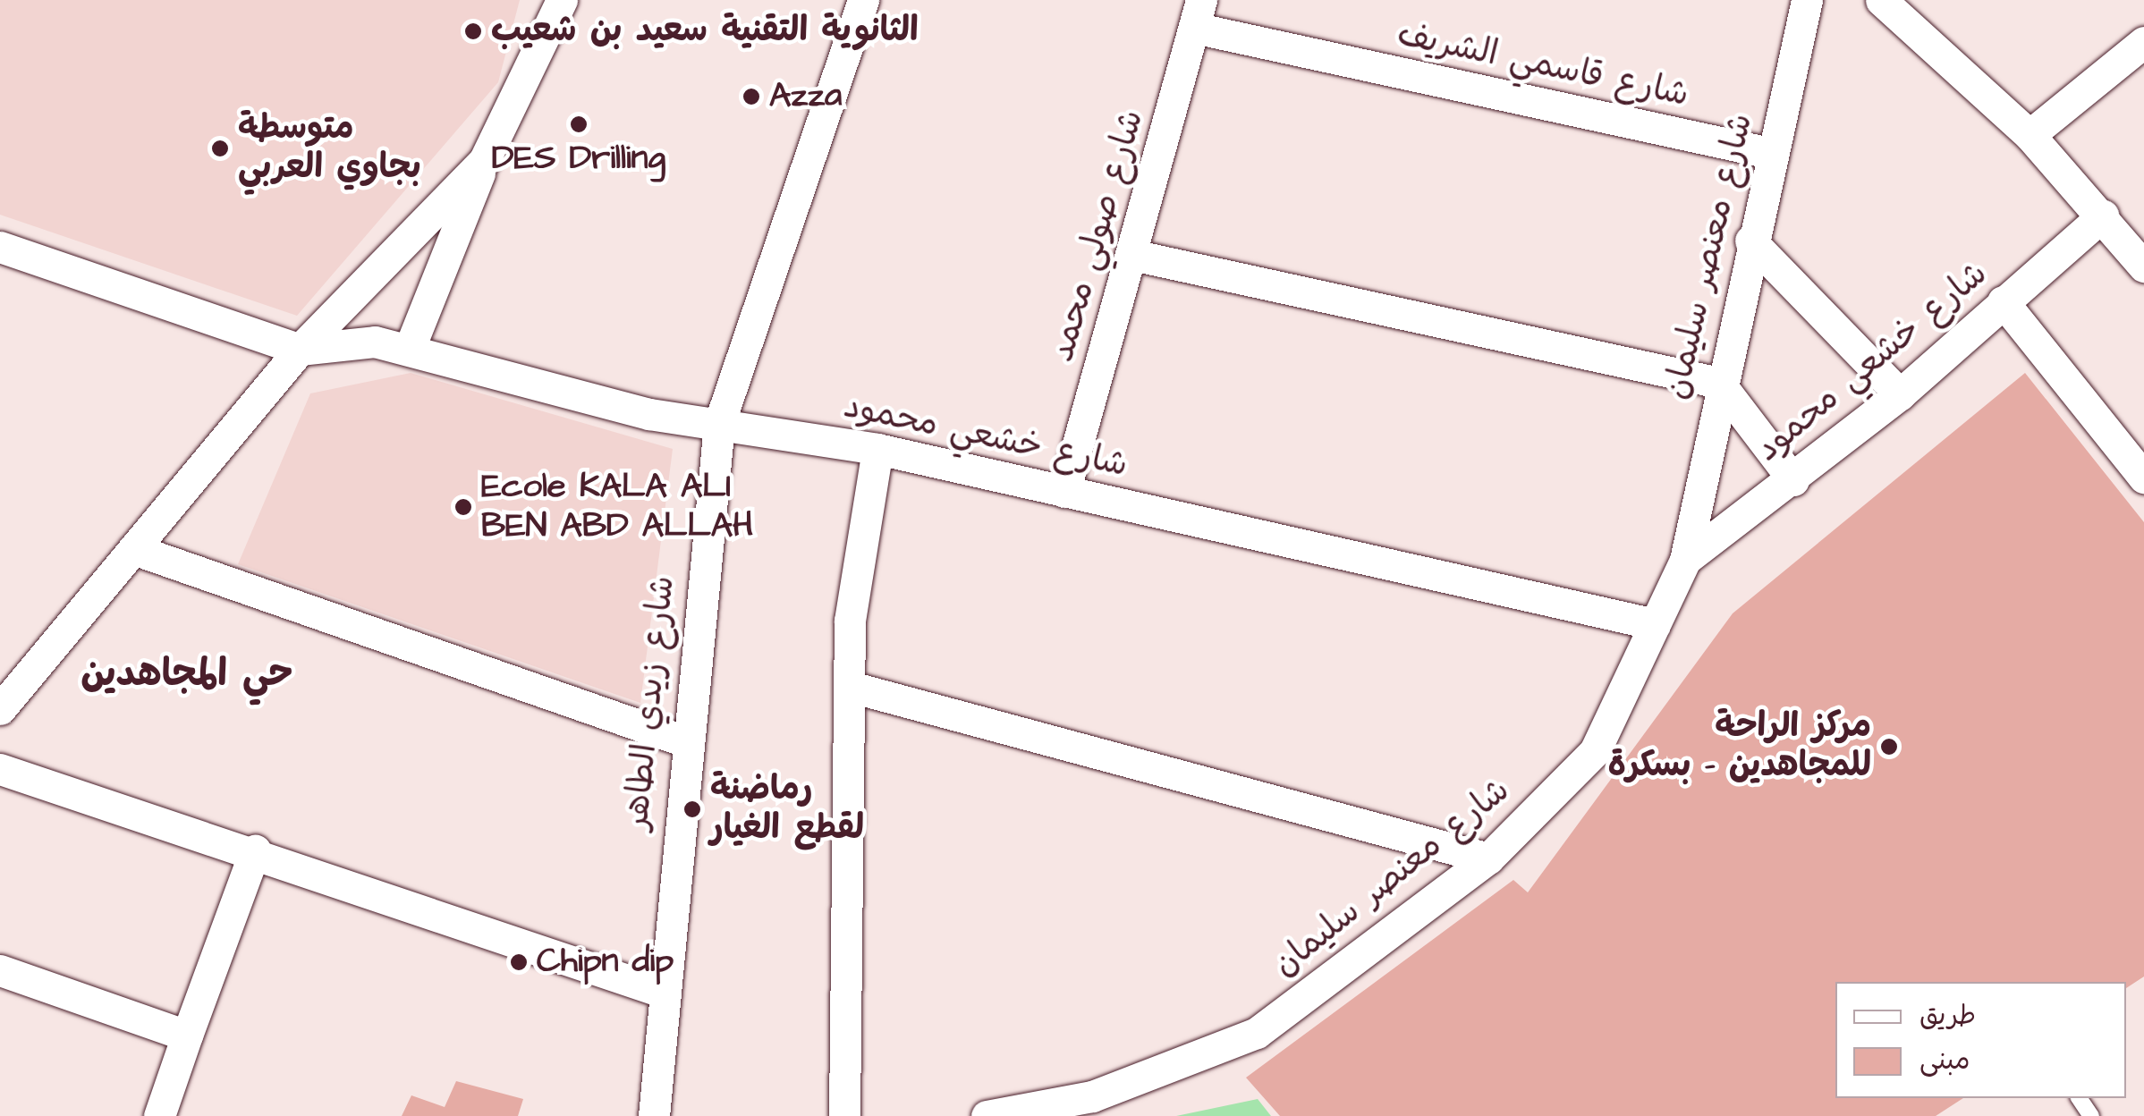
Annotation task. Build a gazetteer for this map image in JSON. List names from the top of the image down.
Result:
{
  "streets": {
    "street": [
      "شارع قاسمي الشريف",
      "شارع صولي محمد",
      "شارع معنصر سليمان",
      "شارع خشعي محمود",
      "شارع زيدي الطاهر"
    ]
  },
  "crossings": [
    ["شارع قاسمي الشريف", "شارع صولي محمد"],
    ["شارع قاسمي الشريف", "شارع معنصر سليمان"],
    ["شارع صولي محمد", "شارع خشعي محمود"],
    ["شارع معنصر سليمان", "شارع خشعي محمود"],
    ["شارع خشعي محمود", "شارع زيدي الطاهر"]
  ],
  "districts": ["حي المجاهدين"],
  "places": [
    "الثانوية التقنية سعيد بن شعيب",
    "Azza",
    "DES Drilling",
    "متوسطة بجاوي العربي",
    "Ecole KALA ALI BEN ABD ALLAH",
    "مركز الراحة للمجاهدين - بسكرة",
    "رماضنة لقطع الغيار",
    "Chipn dip"
  ],
  "legend": ["طريق", "مبنى"]
}
